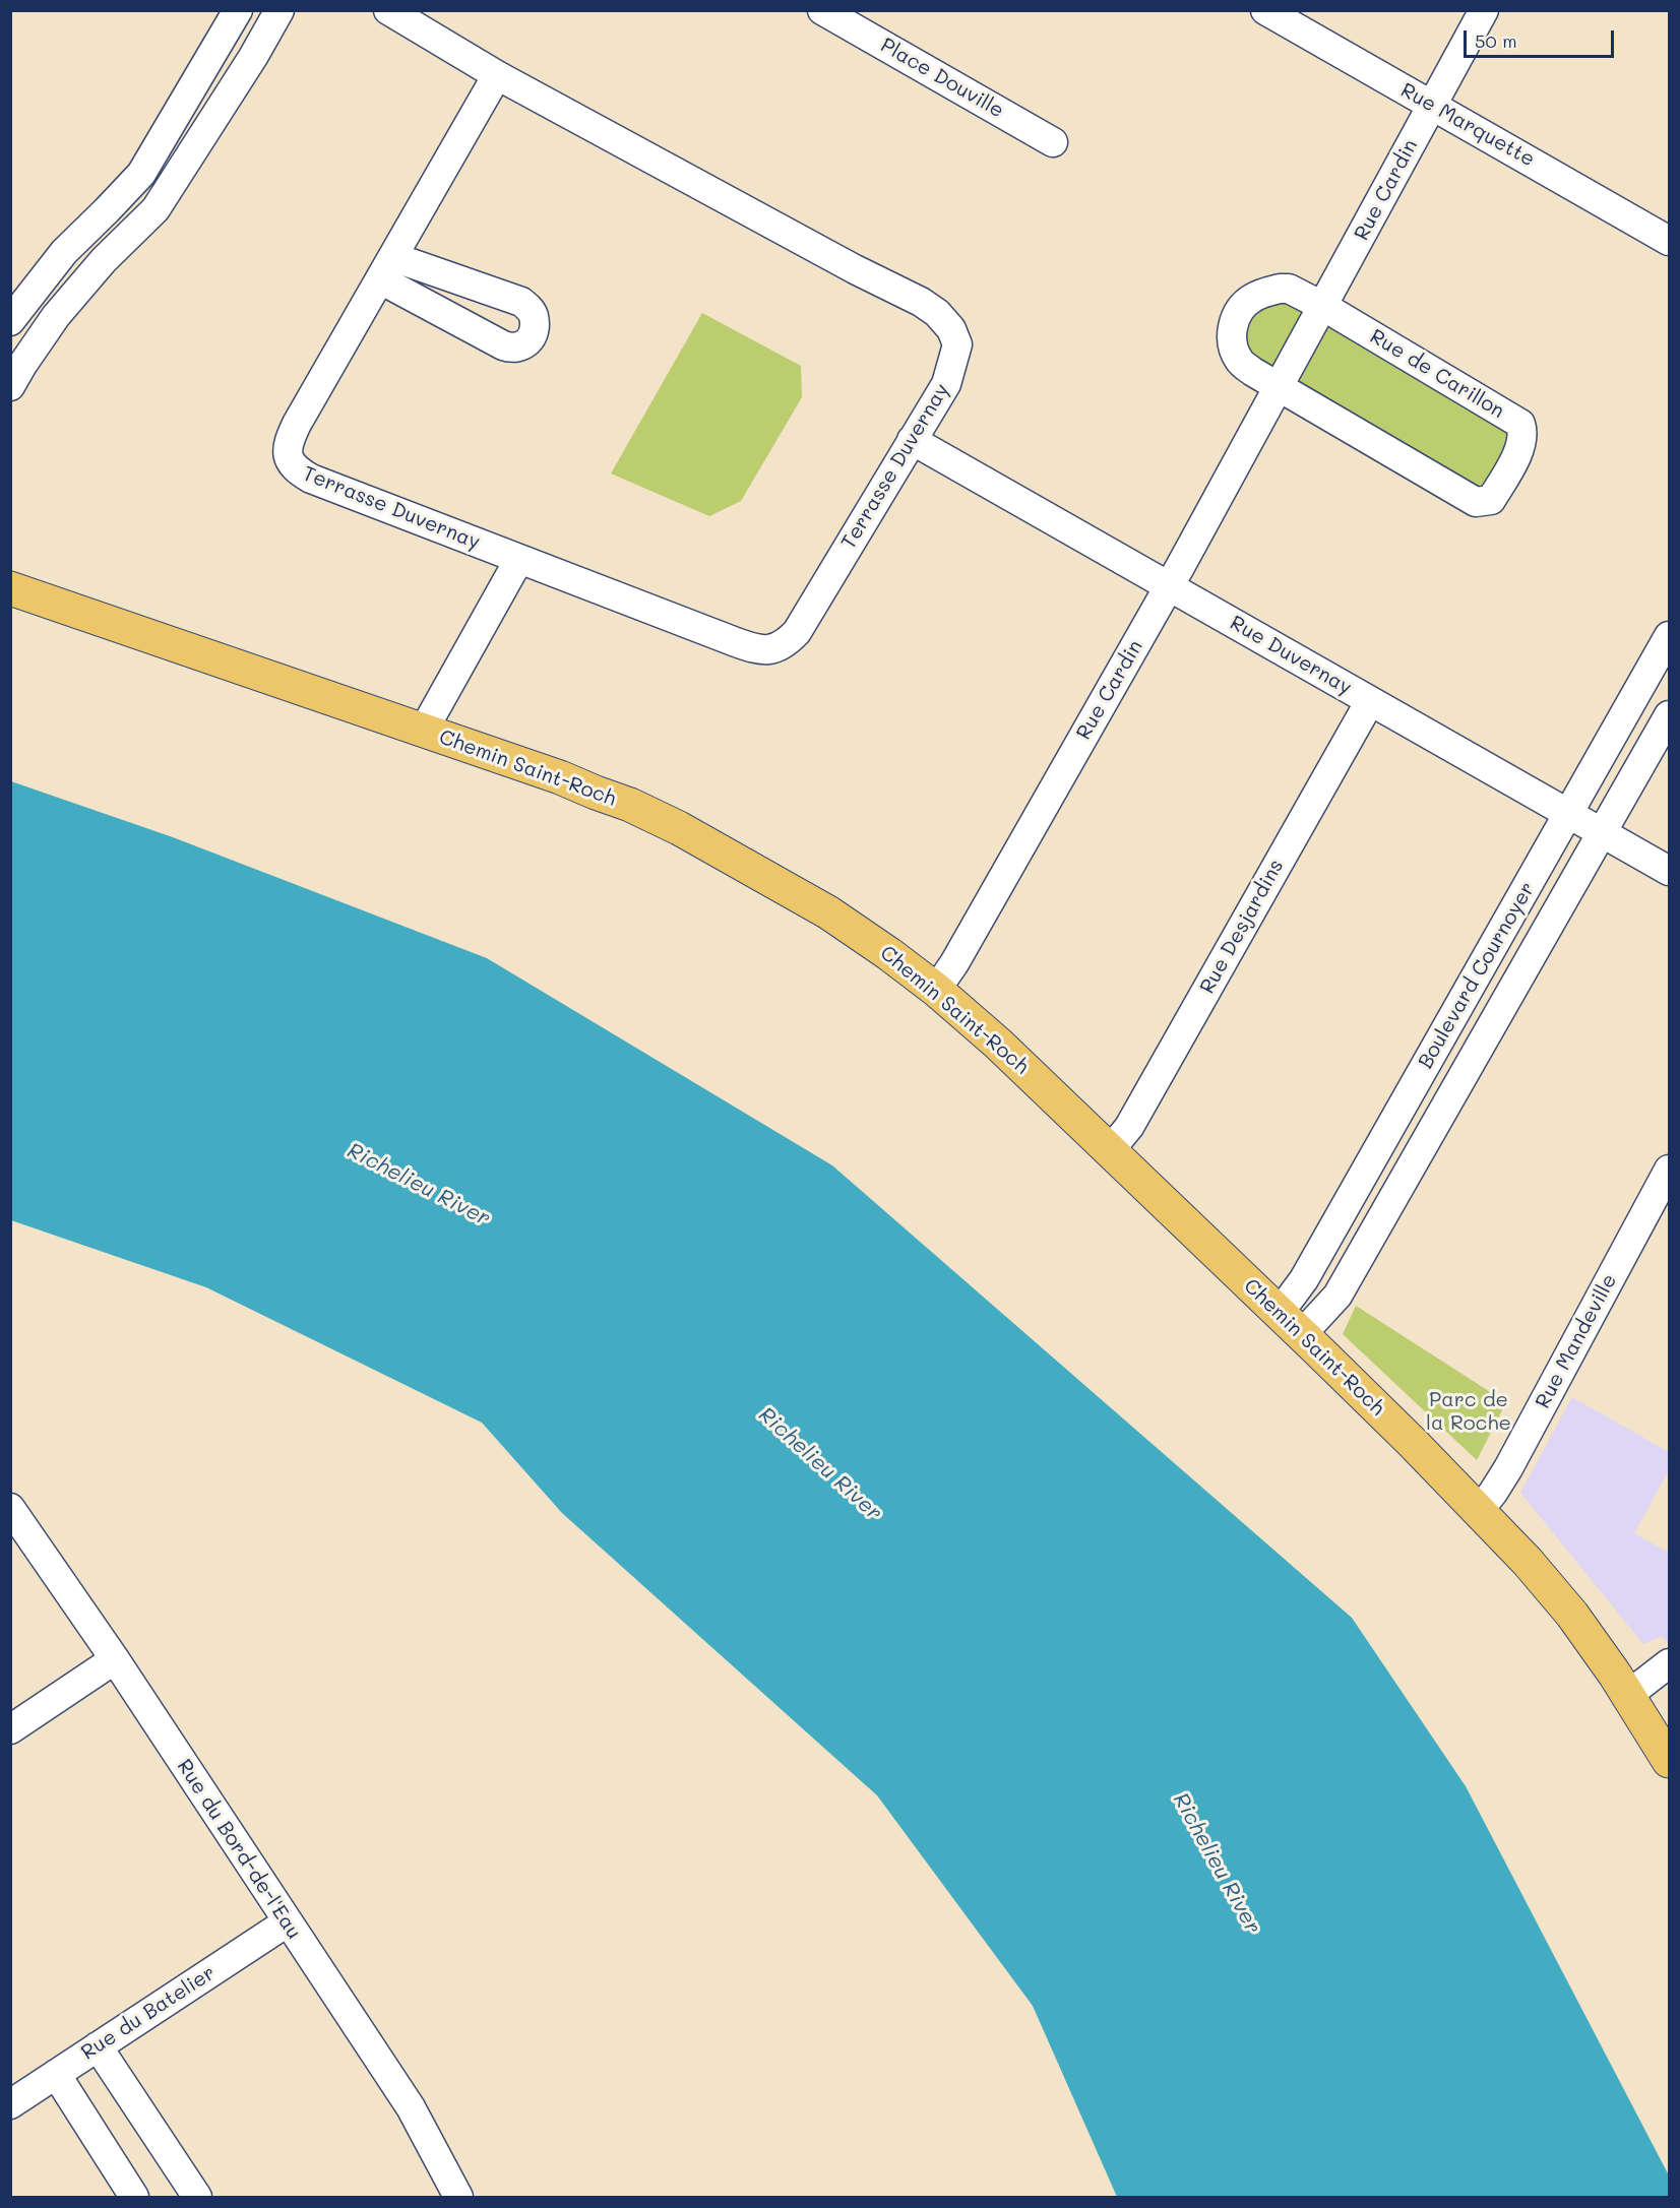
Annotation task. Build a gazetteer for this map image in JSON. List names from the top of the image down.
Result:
{
  "streets": {
    "main road": ["Chemin Saint-Roch"],
    "street": [
      "Place Douville",
      "Rue Marquette",
      "Rue Cardin",
      "Rue de Carillon",
      "Terrasse Duvernay",
      "Rue Duvernay",
      "Rue Desjardins",
      "Boulevard Cournoyer",
      "Rue Mandeville",
      "Rue du Bord-de-l'Eau",
      "Rue du Batelier"
    ]
  },
  "crossings": [
    ["Rue Marquette", "Rue Cardin"],
    ["Rue Cardin", "Rue de Carillon"],
    ["Rue Cardin", "Rue Duvernay"],
    ["Rue Cardin", "Chemin Saint-Roch"],
    ["Terrasse Duvernay", "Rue Duvernay"],
    ["Rue Duvernay", "Rue Desjardins"],
    ["Rue Duvernay", "Boulevard Cournoyer"],
    ["Chemin Saint-Roch", "Rue Desjardins"],
    ["Chemin Saint-Roch", "Boulevard Cournoyer"],
    ["Chemin Saint-Roch", "Rue Mandeville"],
    ["Rue du Bord-de-l'Eau", "Rue du Batelier"]
  ],
  "water": ["Richelieu River"],
  "parks": ["Parc de la Roche"],
  "scale_bar": "50 m"
}
